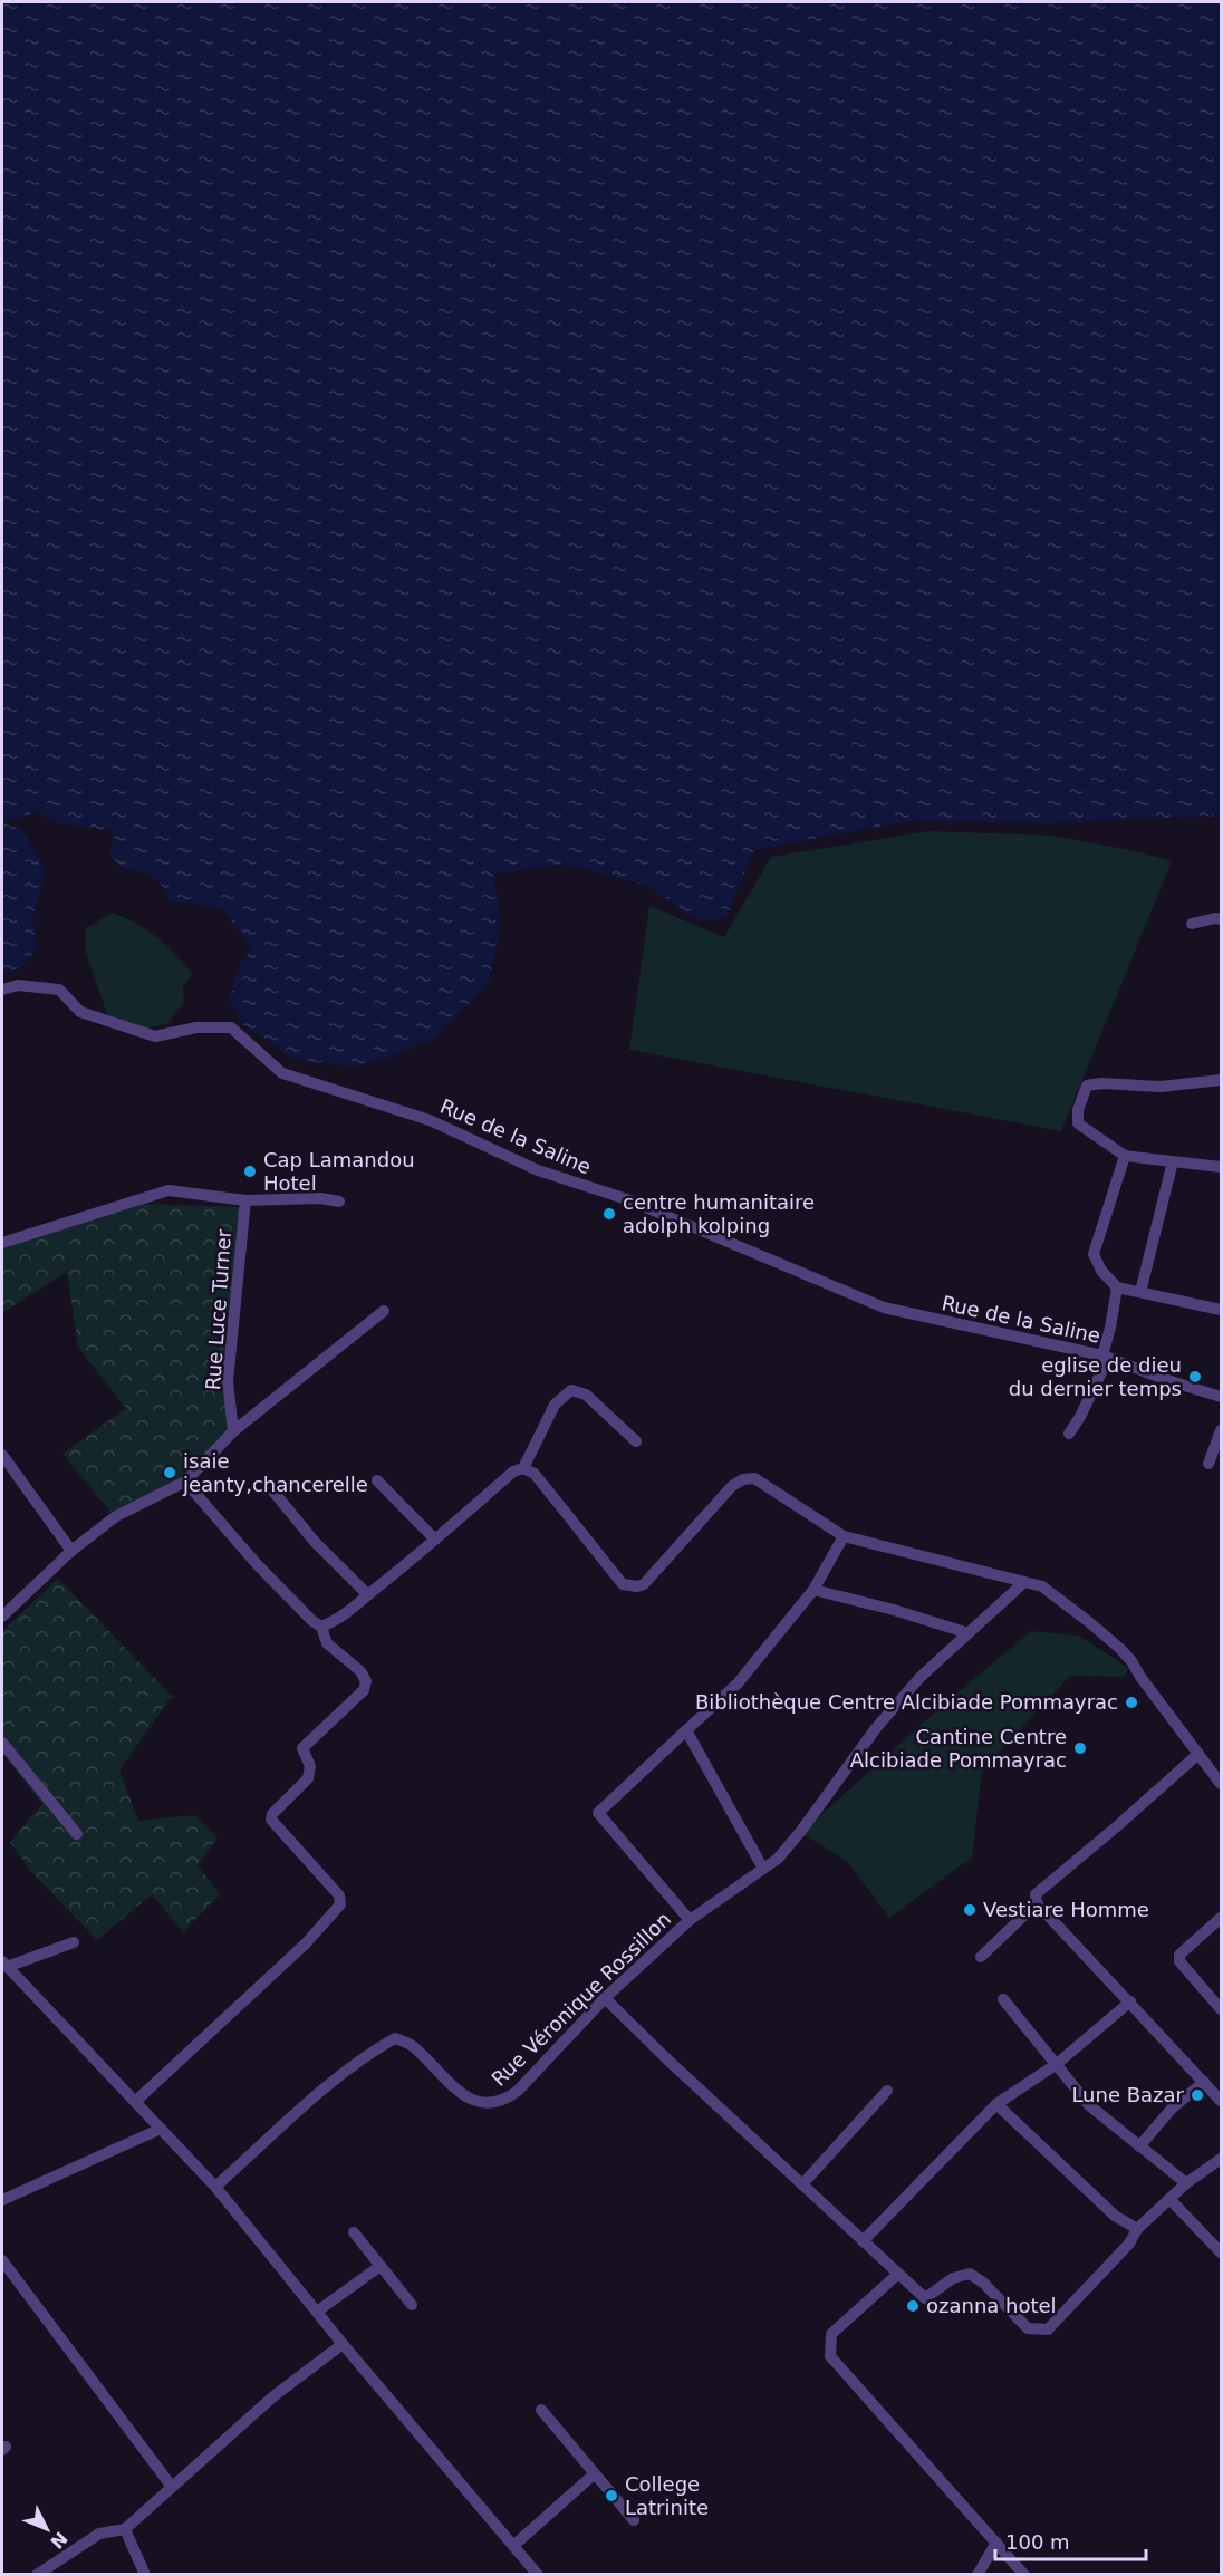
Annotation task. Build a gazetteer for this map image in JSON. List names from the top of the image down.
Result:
{
  "streets": {
    "street": ["Rue de la Saline", "Rue Luce Turner", "Rue Véronique Rossillon"]
  },
  "places": [
    "Cap Lamandou Hotel",
    "centre humanitaire adolph kolping",
    "eglise de dieu du dernier temps",
    "isaie jeanty,chancerelle",
    "Bibliothèque Centre Alcibiade Pommayrac",
    "Cantine Centre Alcibiade Pommayrac",
    "Vestiare Homme",
    "Lune Bazar",
    "ozanna hotel",
    "College Latrinite"
  ],
  "scale_bar": "100 m",
  "north": "bottom right"
}
